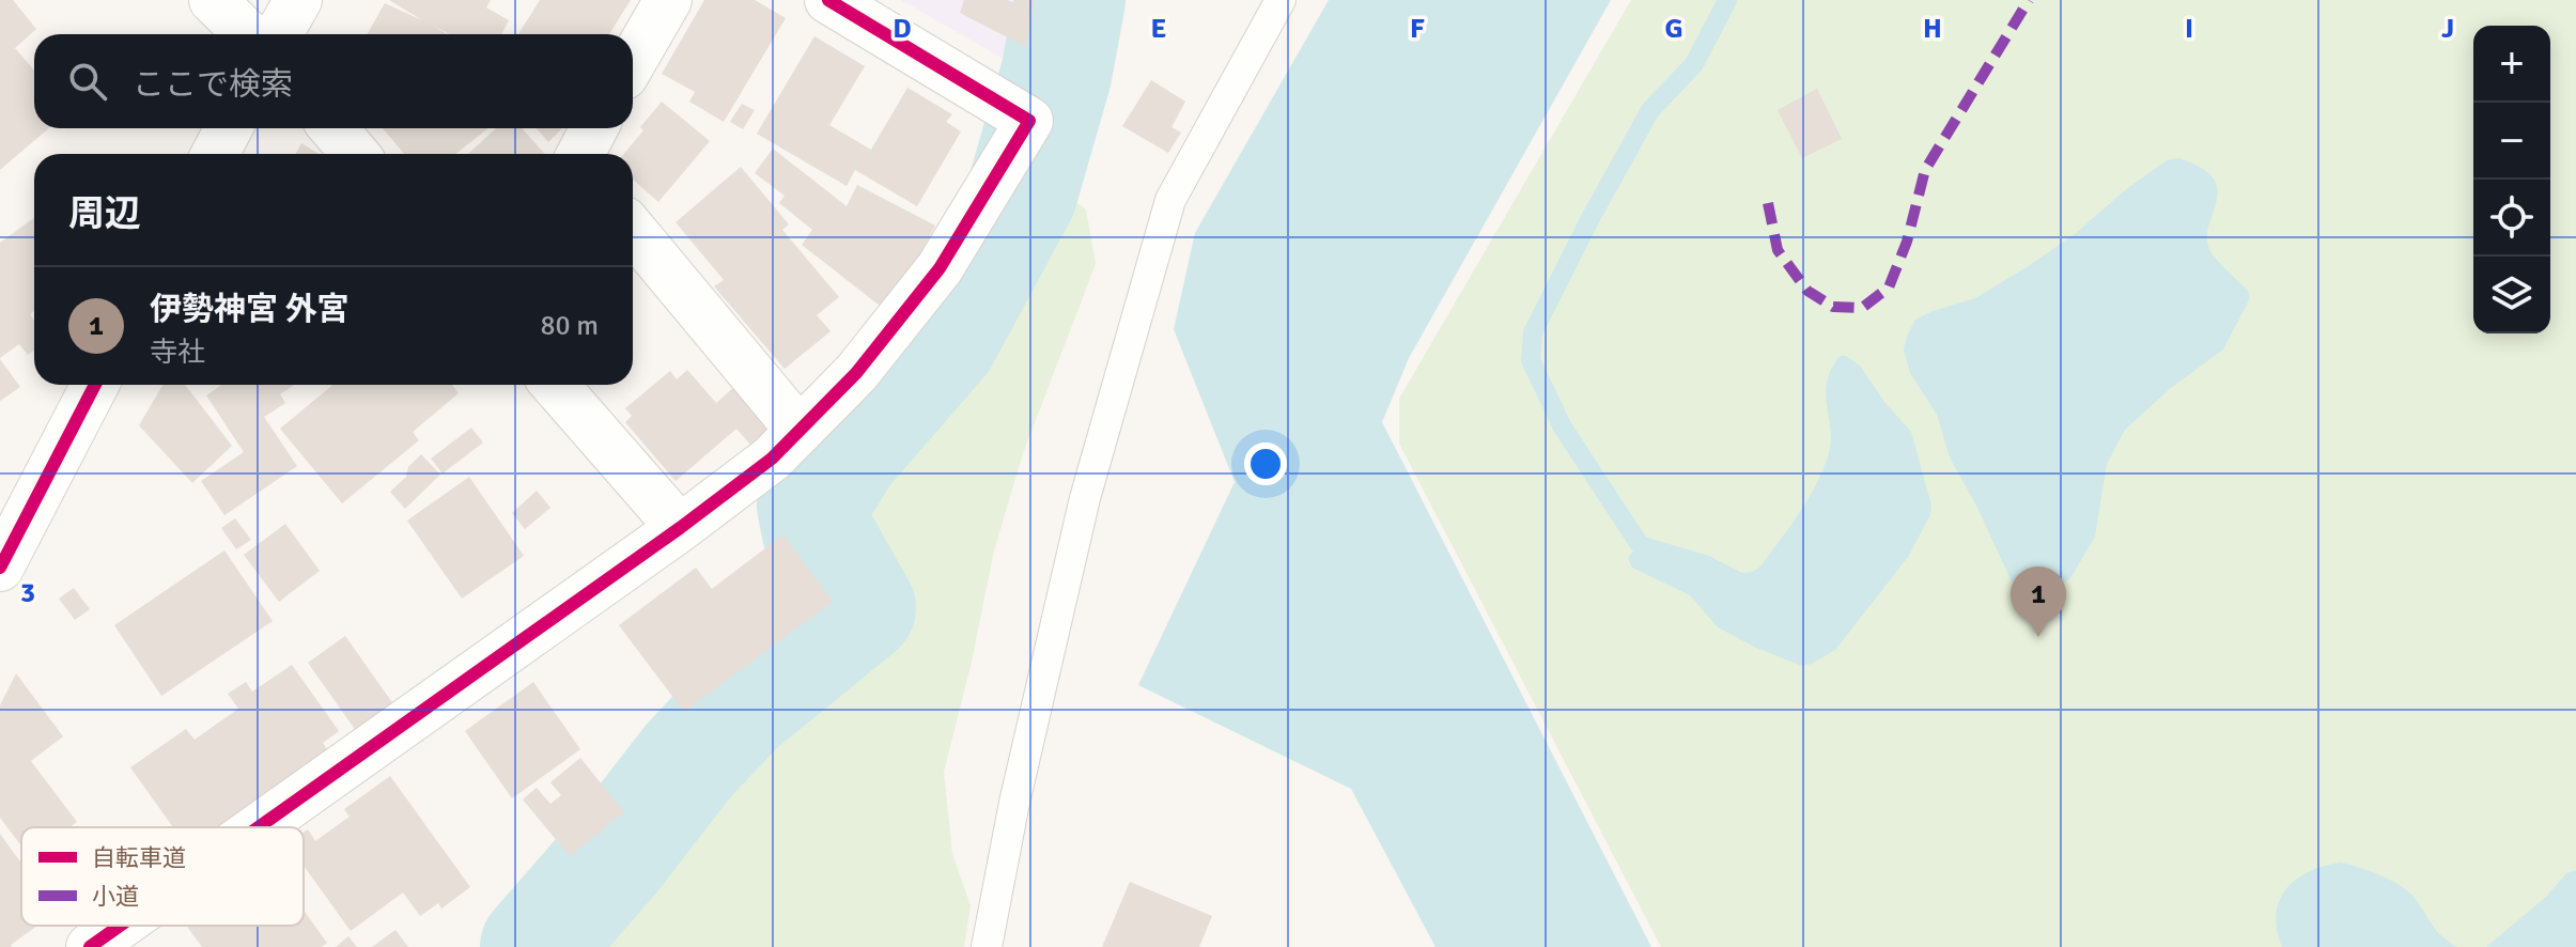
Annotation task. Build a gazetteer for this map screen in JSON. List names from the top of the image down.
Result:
{
  "legend": ["自転車道", "小道"],
  "page": {
    "map_buttons": ["+", "−"],
    "search": "ここで検索",
    "heading": "周辺",
    "list": [
      {
        "mark": "1",
        "name": "伊勢神宮 外宮",
        "note": "寺社",
        "value": "80 m"
      }
    ],
    "pins": "1"
  },
  "grid": {
    "columns": [
      "D",
      "E",
      "F",
      "G",
      "H",
      "I",
      "J"
    ],
    "rows": ["3"]
  }
}
